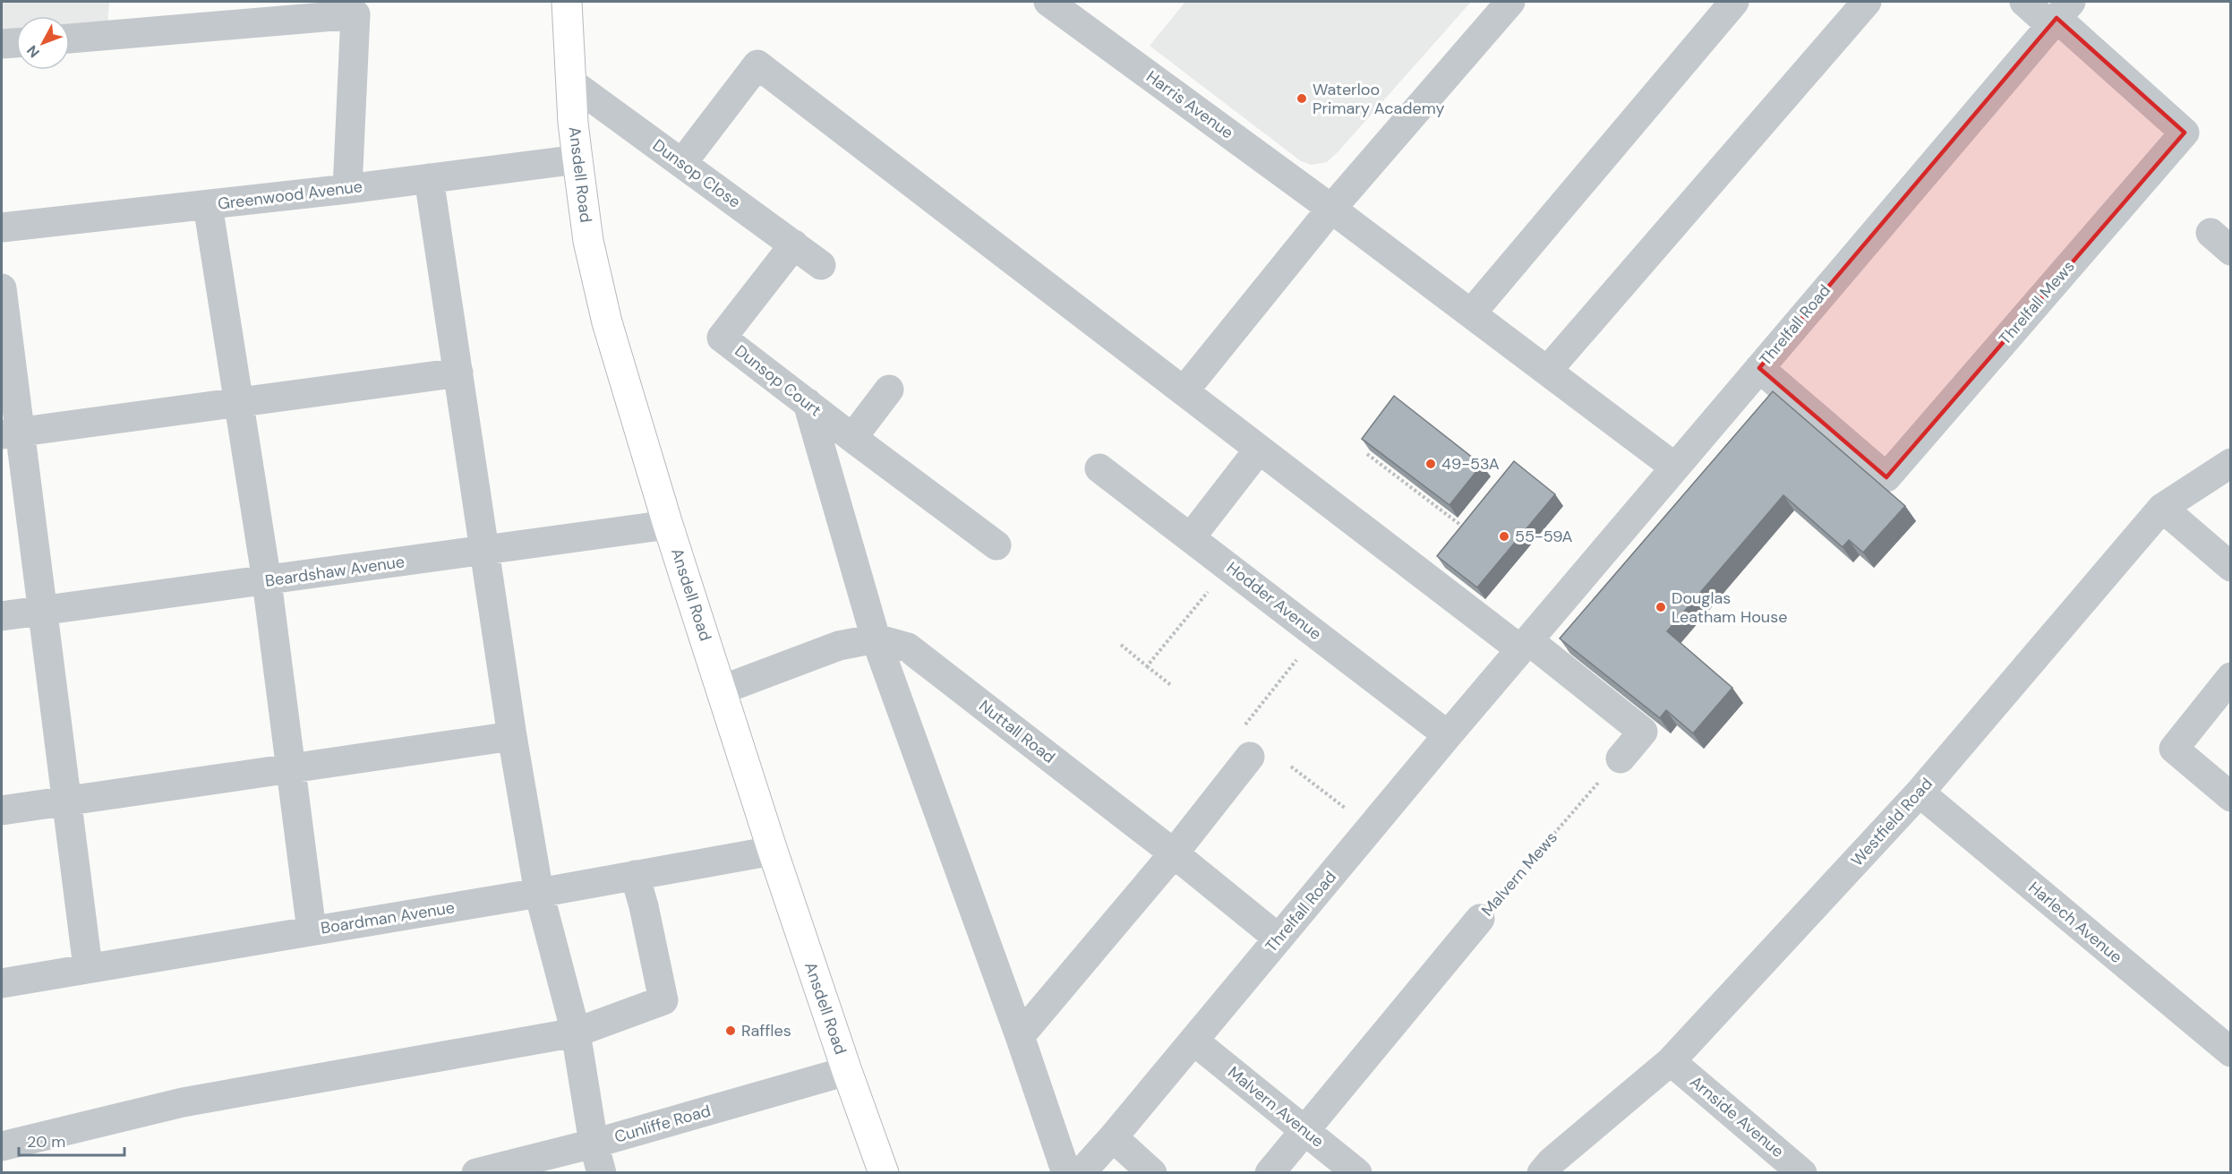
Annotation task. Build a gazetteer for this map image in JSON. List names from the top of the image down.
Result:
{
  "streets": {
    "main road": ["Ansdell Road"],
    "street": [
      "Harris Avenue",
      "Dunsop Close",
      "Greenwood Avenue",
      "Threlfall Mews",
      "Threlfall Road",
      "Dunsop Court",
      "Beardshaw Avenue",
      "Hodder Avenue",
      "Nuttall Road",
      "Westfield Road",
      "Malvern Mews",
      "Boardman Avenue",
      "Harlech Avenue",
      "Malvern Avenue",
      "Arnside Avenue",
      "Cunliffe Road"
    ]
  },
  "crossings": [
    ["Harris Avenue", "Threlfall Road"],
    ["Dunsop Close", "Ansdell Road"],
    ["Dunsop Close", "Dunsop Court"],
    ["Ansdell Road", "Greenwood Avenue"],
    ["Ansdell Road", "Beardshaw Avenue"],
    ["Ansdell Road", "Nuttall Road"],
    ["Ansdell Road", "Boardman Avenue"],
    ["Ansdell Road", "Cunliffe Road"],
    ["Threlfall Mews", "Threlfall Road"],
    ["Threlfall Road", "Hodder Avenue"],
    ["Threlfall Road", "Nuttall Road"],
    ["Threlfall Road", "Malvern Avenue"],
    ["Westfield Road", "Harlech Avenue"],
    ["Westfield Road", "Arnside Avenue"],
    ["Malvern Mews", "Malvern Avenue"]
  ],
  "places": [
    "Waterloo Primary Academy",
    "49-53A",
    "55-59A",
    "Douglas Leatham House",
    "Raffles"
  ],
  "scale_bar": "20 m",
  "north": "bottom left"
}
